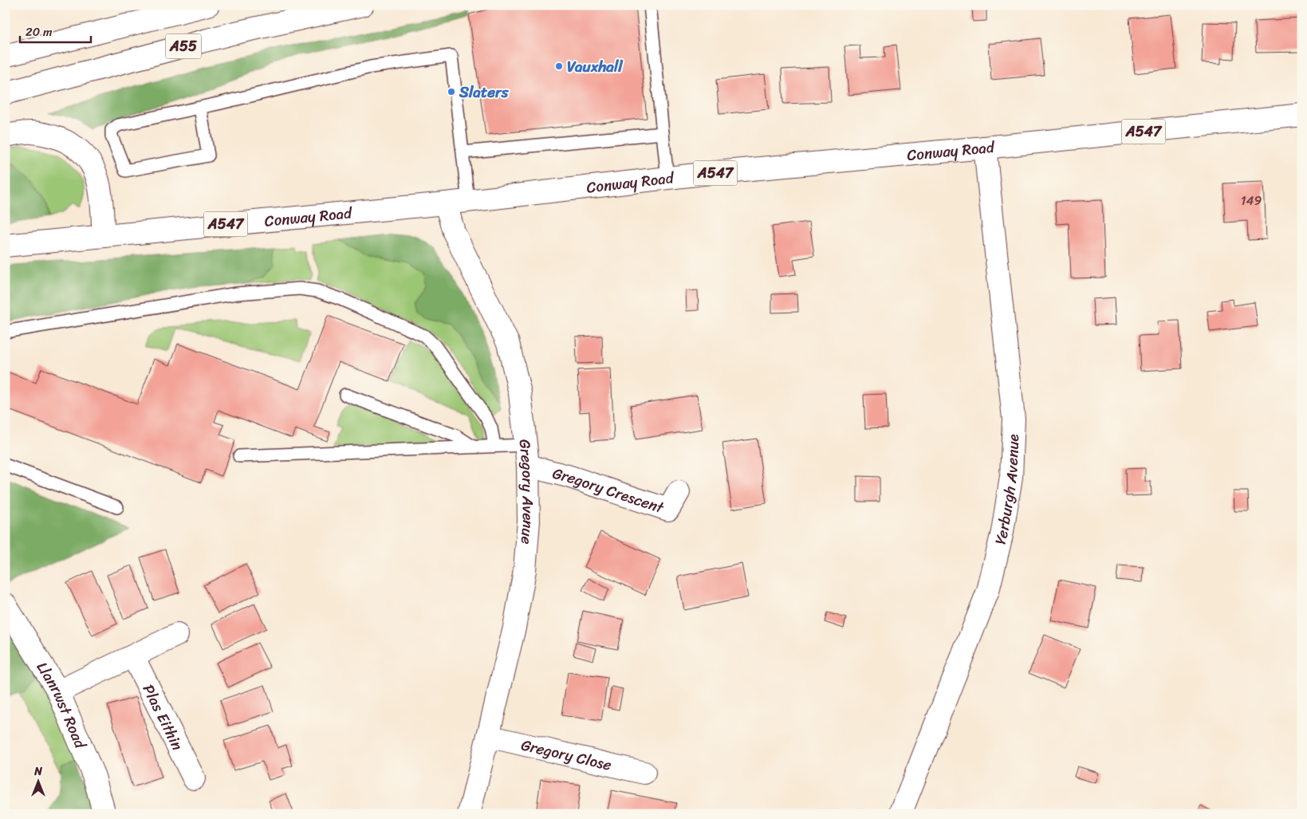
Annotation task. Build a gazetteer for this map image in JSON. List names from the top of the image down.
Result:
{
  "streets": {
    "main road": [
      "A55",
      "A547",
      "Conway Road",
      "Gregory Crescent",
      "Yerburgh Avenue",
      "Gregory Avenue",
      "Llanrwst Road",
      "Plas Eithin",
      "Gregory Close"
    ]
  },
  "crossings": [
    ["Conway Road", "Yerburgh Avenue"],
    ["Conway Road", "Gregory Avenue"],
    ["Gregory Crescent", "Gregory Avenue"],
    ["Gregory Avenue", "Gregory Close"]
  ],
  "places": ["Vauxhall", "Slaters"],
  "house_numbers": ["149"],
  "scale_bar": "20 m",
  "north": "top"
}
